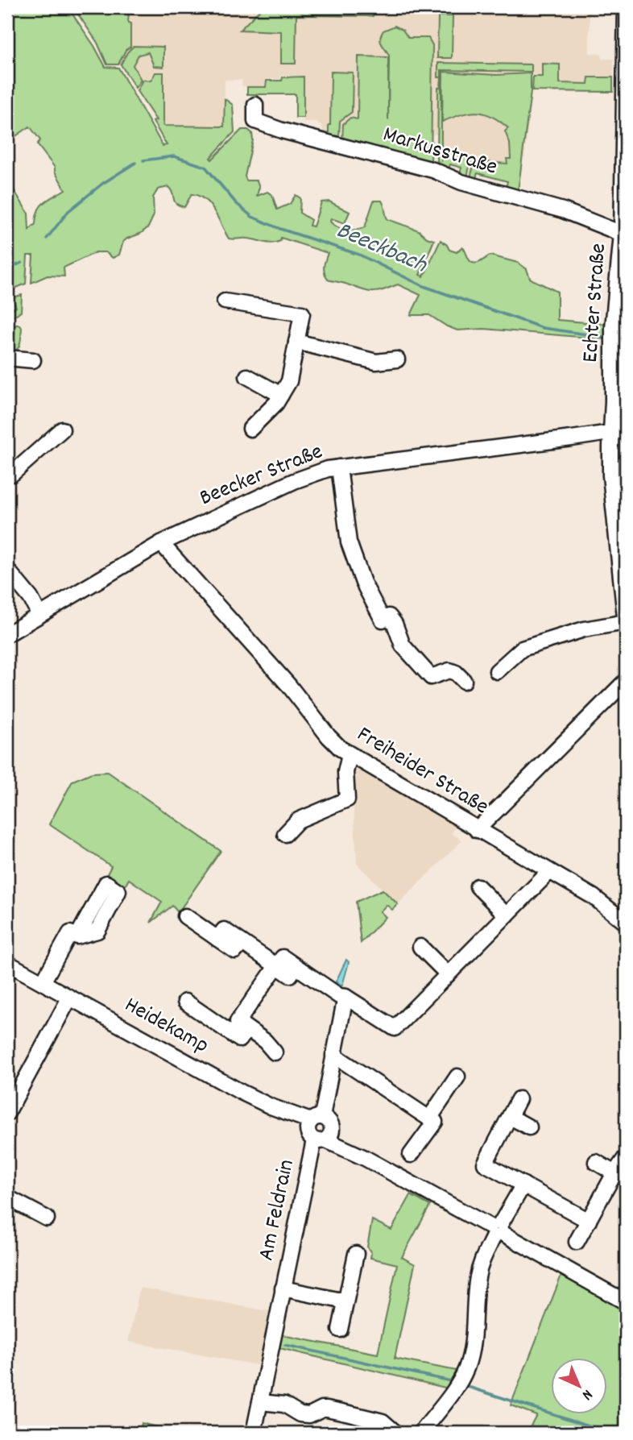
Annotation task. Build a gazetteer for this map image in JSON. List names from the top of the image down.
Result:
{
  "streets": {
    "street": [
      "Markusstraße",
      "Echter Straße",
      "Beecker Straße",
      "Freiheider Straße",
      "Heidekamp",
      "Am Feldrain"
    ]
  },
  "crossings": [
    ["Markusstraße", "Echter Straße"],
    ["Echter Straße", "Beecker Straße"],
    ["Beecker Straße", "Freiheider Straße"],
    ["Heidekamp", "Am Feldrain"]
  ],
  "water": ["Beeckbach"],
  "north": "bottom right"
}
